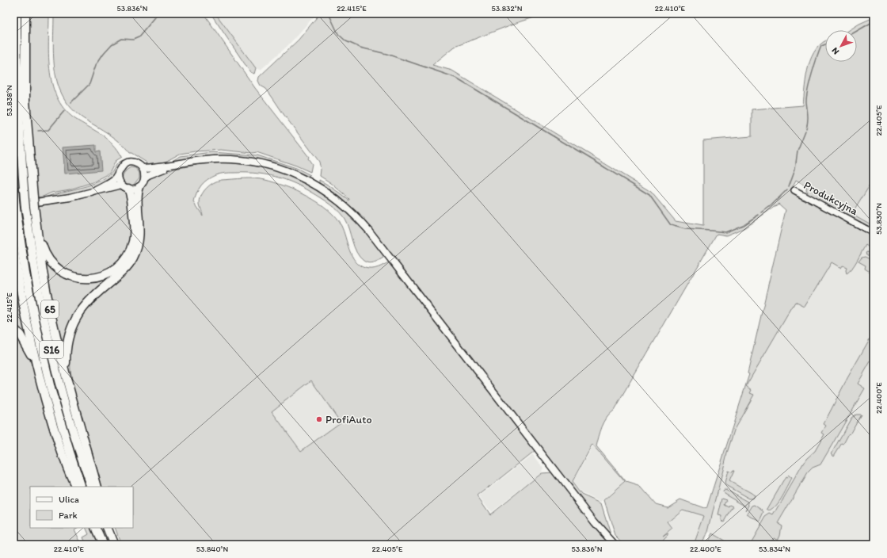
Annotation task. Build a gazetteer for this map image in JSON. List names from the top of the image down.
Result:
{
  "streets": {
    "highway": ["65", "S16"],
    "street": ["Produkcyjna"]
  },
  "crossings": [
    ["65", "S16"]
  ],
  "places": ["ProfiAuto"],
  "legend": ["Ulica", "Park"],
  "north": "bottom left",
  "coordinates": [
    "53.836°N",
    "22.415°E",
    "53.832°N",
    "22.410°E",
    "53.838°N",
    "22.405°E",
    "53.830°N",
    "22.400°E",
    "53.840°N",
    "53.834°N"
  ]
}
